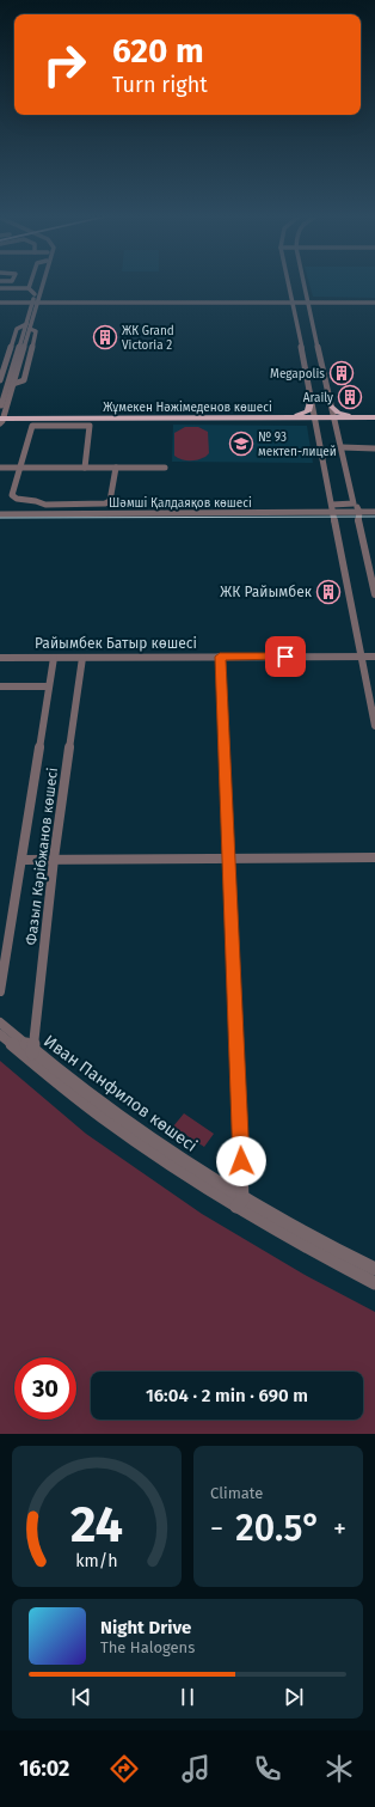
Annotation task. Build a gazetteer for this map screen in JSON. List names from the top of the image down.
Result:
{
  "streets": {
    "main road": ["Жұмекен Нәжімеденов көшесі"],
    "street": [
      "Шәмші Қалдаяқов көшесі",
      "Райымбек Батыр көшесі",
      "Фазыл Кәрібжанов көшесі",
      "Иван Панфилов көшесі"
    ]
  },
  "crossings": [
    ["Райымбек Батыр көшесі", "Фазыл Кәрібжанов көшесі"],
    ["Фазыл Кәрібжанов көшесі", "Иван Панфилов көшесі"]
  ],
  "places": {
    "building": [
      "ЖК Grand Victoria 2",
      "Megapolis",
      "Araily",
      "ЖК Райымбек"
    ],
    "school or university": ["№ 93 мектеп-лицей"]
  },
  "page": {
    "turn": ["620 m", "Turn right"],
    "limit": "30",
    "trip": "16:04 · 2 min · 690 m",
    "tile": "Climate",
    "heat": ["−", "20.5°", "+"],
    "song": ["Night Drive", "The Halogens"],
    "tabs": "16:02",
    "gauge": ["24", "km/h"]
  }
}
